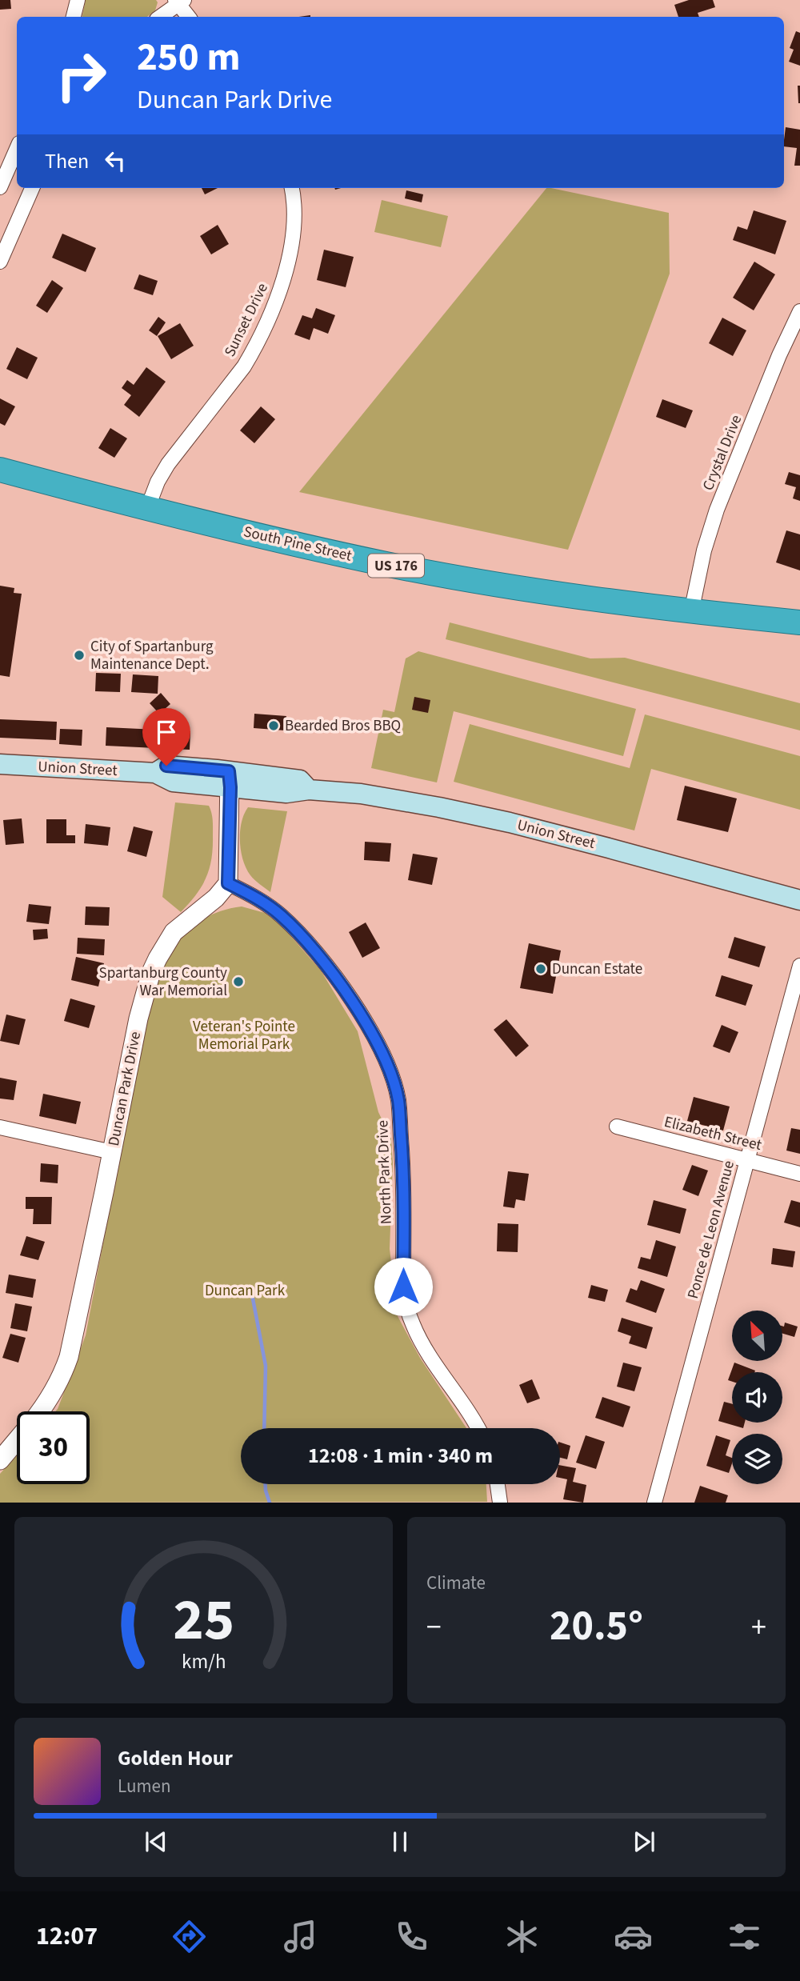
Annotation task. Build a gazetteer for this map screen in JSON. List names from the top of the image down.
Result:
{
  "streets": {
    "highway": ["South Pine Street", "US 176"],
    "main road": ["Union Street"],
    "street": [
      "Sunset Drive",
      "Crystal Drive",
      "Duncan Park Drive",
      "Elizabeth Street",
      "North Park Drive",
      "Ponce de Leon Avenue"
    ]
  },
  "crossings": [
    ["Sunset Drive", "South Pine Street"],
    ["Crystal Drive", "South Pine Street"],
    ["Duncan Park Drive", "North Park Drive"],
    ["Elizabeth Street", "Ponce de Leon Avenue"]
  ],
  "parks": ["Veteran's Pointe Memorial Park", "Duncan Park"],
  "places": [
    "City of Spartanburg Maintenance Dept.",
    "Bearded Bros BBQ",
    "Duncan Estate",
    "Spartanburg County War Memorial"
  ],
  "north": "top left",
  "page": {
    "turn": ["250 m", "Duncan Park Drive"],
    "then": "Then",
    "limit": "30",
    "trip": "12:08 · 1 min · 340 m",
    "tile": "Climate",
    "heat": ["−", "20.5°", "+"],
    "song": ["Golden Hour", "Lumen"],
    "tabs": "12:07",
    "gauge": ["25", "km/h"]
  }
}
